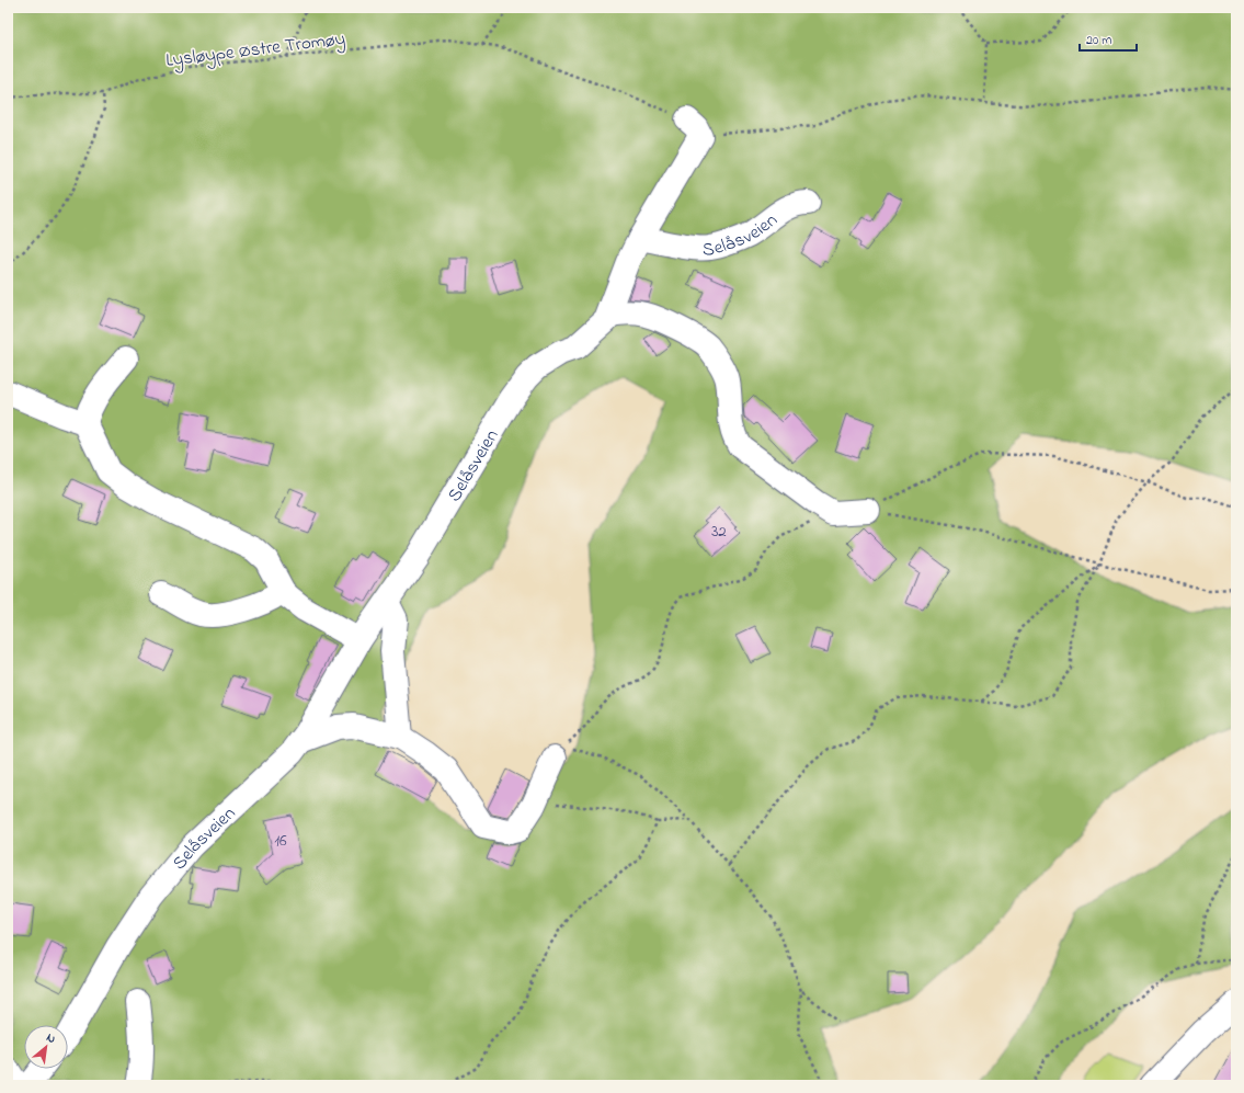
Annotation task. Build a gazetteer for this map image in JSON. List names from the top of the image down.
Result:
{
  "streets": {
    "street": ["Selåsveien"],
    "path": ["Lysløype Østre Tromøy"]
  },
  "crossings": [
    ["Lysløype Østre Tromøy", "Selåsveien"]
  ],
  "house_numbers": ["32", "16"],
  "scale_bar": "20 m",
  "north": "top right"
}
